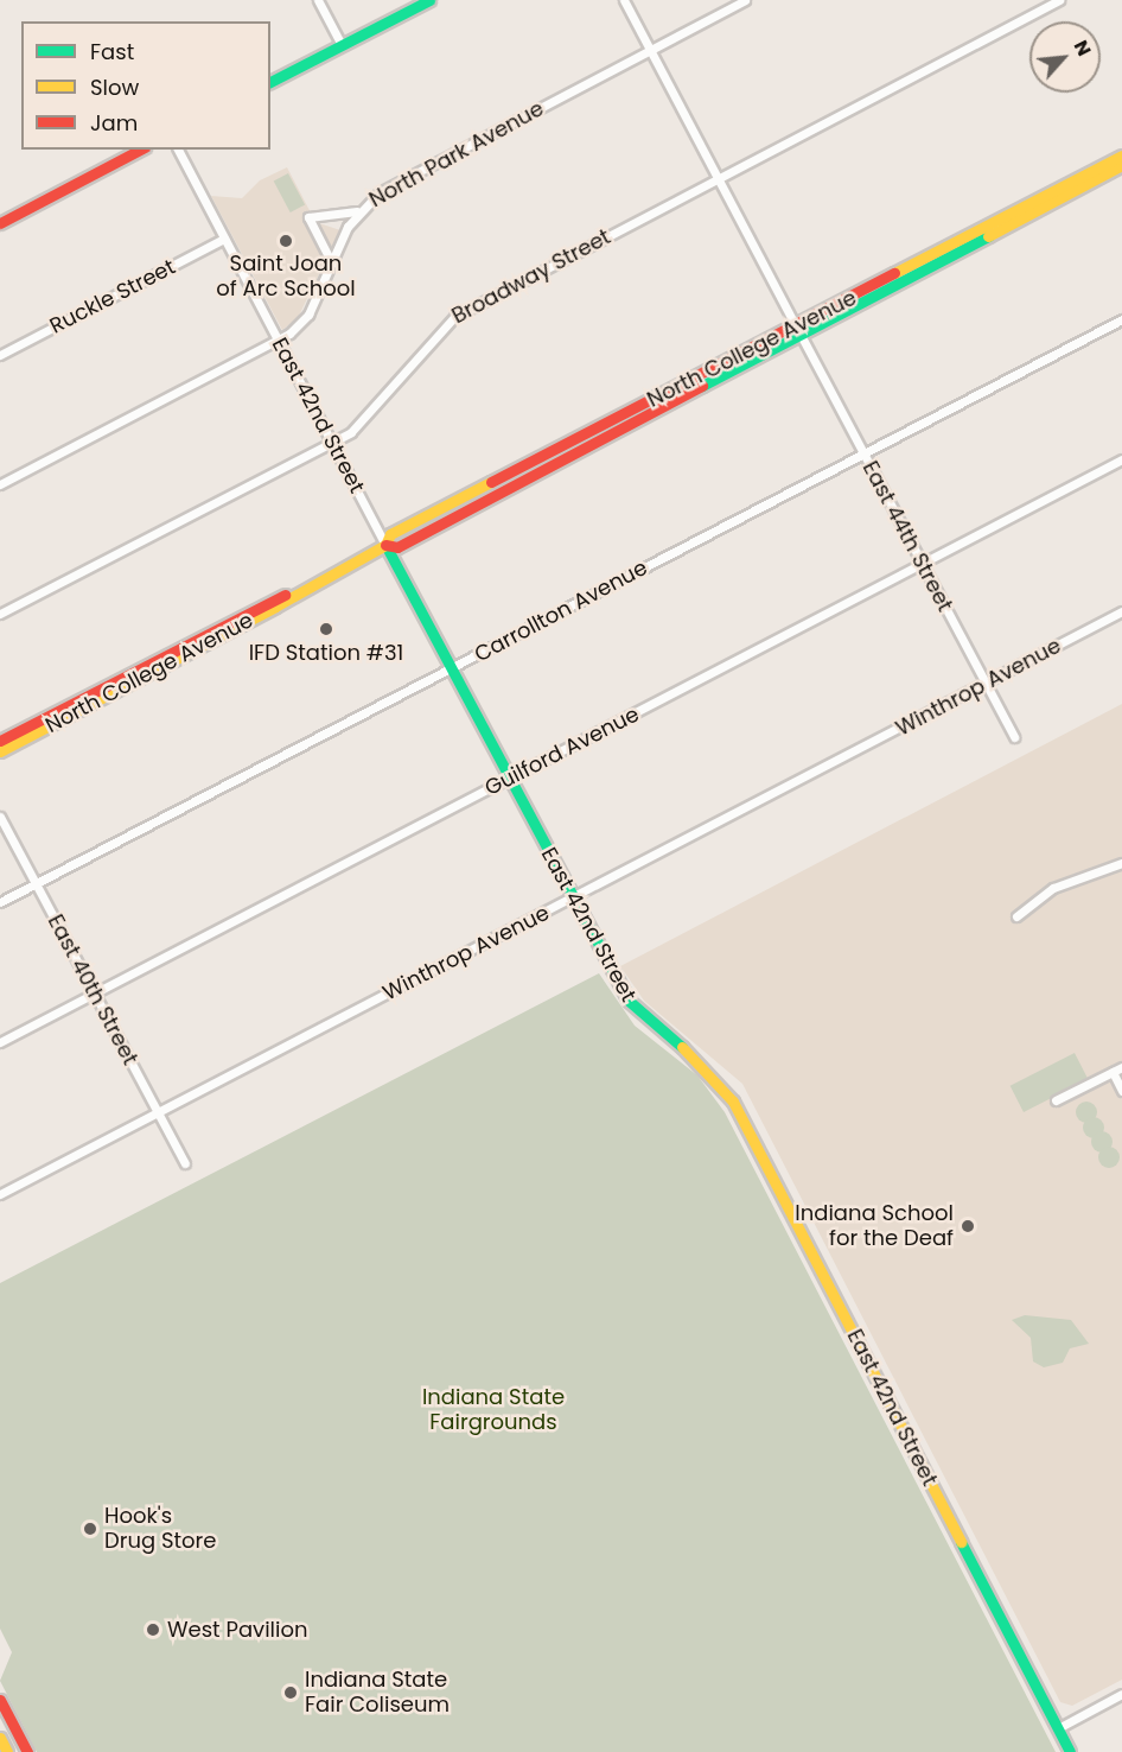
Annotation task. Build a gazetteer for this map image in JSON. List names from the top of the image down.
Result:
{
  "streets": {
    "main road": ["North College Avenue", "East 42nd Street"],
    "street": [
      "North Park Avenue",
      "Broadway Street",
      "Ruckle Street",
      "East 44th Street",
      "Carrollton Avenue",
      "Winthrop Avenue",
      "Guilford Avenue",
      "East 40th Street"
    ]
  },
  "crossings": [
    ["North Park Avenue", "East 42nd Street"],
    ["North Park Avenue", "East 44th Street"],
    ["Broadway Street", "East 42nd Street"],
    ["Broadway Street", "East 44th Street"],
    ["Ruckle Street", "East 42nd Street"],
    ["North College Avenue", "East 42nd Street"],
    ["North College Avenue", "East 44th Street"],
    ["East 42nd Street", "Carrollton Avenue"],
    ["East 42nd Street", "Winthrop Avenue"],
    ["East 42nd Street", "Guilford Avenue"],
    ["East 44th Street", "Carrollton Avenue"],
    ["East 44th Street", "Winthrop Avenue"],
    ["East 44th Street", "Guilford Avenue"],
    ["Carrollton Avenue", "East 40th Street"],
    ["Winthrop Avenue", "East 40th Street"],
    ["Guilford Avenue", "East 40th Street"]
  ],
  "parks": ["Indiana State Fairgrounds"],
  "places": [
    "Saint Joan of Arc School",
    "IFD Station #31",
    "Indiana School for the Deaf",
    "Hook's Drug Store",
    "West Pavilion",
    "Indiana State Fair Coliseum"
  ],
  "legend": ["Fast", "Slow", "Jam"],
  "north": "top right"
}
